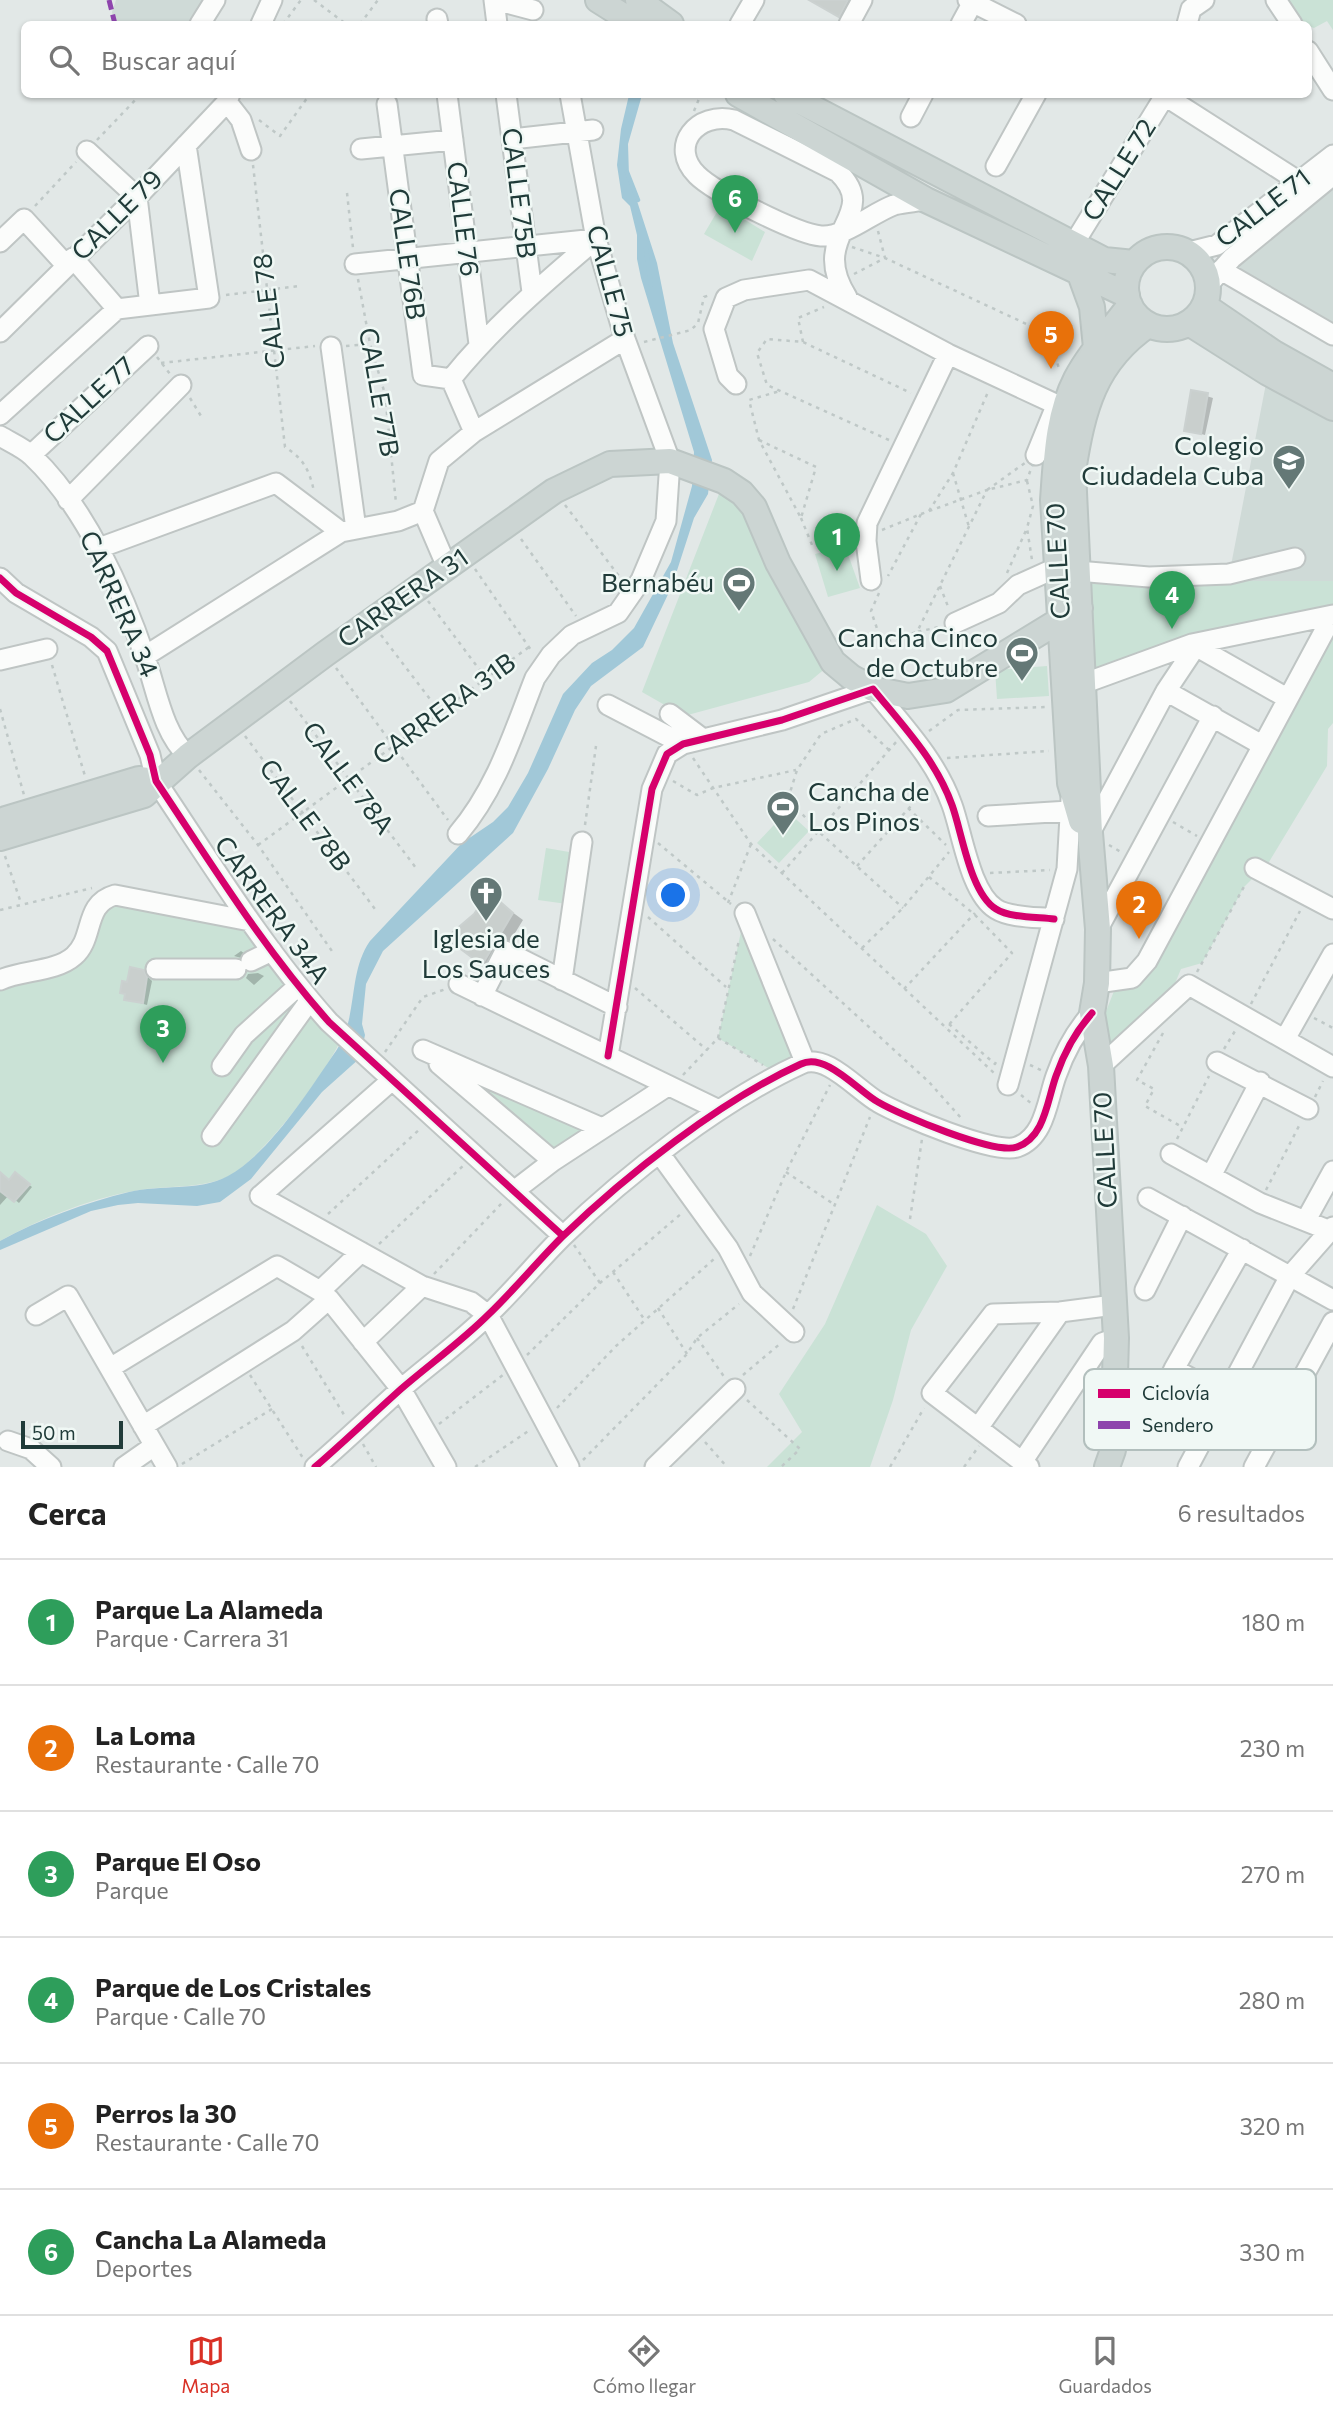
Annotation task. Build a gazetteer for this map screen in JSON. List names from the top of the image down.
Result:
{
  "streets": {
    "main road": ["CALLE 70", "CARRERA 31"],
    "street": [
      "CALLE 72",
      "CALLE 75B",
      "CALLE 71",
      "CALLE 79",
      "CALLE 76",
      "CALLE 76B",
      "CALLE 75",
      "CALLE 77",
      "CARRERA 34",
      "CARRERA 34A"
    ],
    "path": [
      "CALLE 78",
      "CALLE 77B",
      "CARRERA 31B",
      "CALLE 78A",
      "CALLE 78B"
    ]
  },
  "crossings": [
    ["CALLE 71", "CALLE 70"],
    ["CALLE 75", "CARRERA 31"],
    ["CALLE 77", "CARRERA 34"],
    ["CALLE 70", "CARRERA 31"],
    ["CARRERA 31", "CARRERA 34"],
    ["CARRERA 31", "CARRERA 31B"],
    ["CARRERA 31", "CALLE 78A"],
    ["CARRERA 31", "CALLE 78B"],
    ["CARRERA 31", "CARRERA 34A"],
    ["CARRERA 31B", "CALLE 78A"],
    ["CARRERA 31B", "CALLE 78B"]
  ],
  "places": {
    "school or university": ["Colegio Ciudadela Cuba"],
    "sports": ["Bernabéu", "Cancha Cinco de Octubre", "Cancha de Los Pinos"],
    "church": ["Iglesia de Los Sauces"]
  },
  "legend": ["Ciclovía", "Sendero"],
  "scale_bar": "50 m",
  "page": {
    "search": "Buscar aquí",
    "pins": [
      "6",
      "5",
      "1",
      "4",
      "2",
      "3"
    ],
    "scale": "50 m",
    "heading": ["Cerca", "6 resultados"],
    "list": [
      {
        "mark": "1",
        "name": "Parque La Alameda",
        "note": "Parque · Carrera 31",
        "value": "180 m"
      },
      {
        "mark": "2",
        "name": "La Loma",
        "note": "Restaurante · Calle 70",
        "value": "230 m"
      },
      {
        "mark": "3",
        "name": "Parque El Oso",
        "note": "Parque",
        "value": "270 m"
      },
      {
        "mark": "4",
        "name": "Parque de Los Cristales",
        "note": "Parque · Calle 70",
        "value": "280 m"
      },
      {
        "mark": "5",
        "name": "Perros la 30",
        "note": "Restaurante · Calle 70",
        "value": "320 m"
      },
      {
        "mark": "6",
        "name": "Cancha La Alameda",
        "note": "Deportes",
        "value": "330 m"
      }
    ],
    "nav": ["Mapa", "Cómo llegar", "Guardados"]
  }
}
